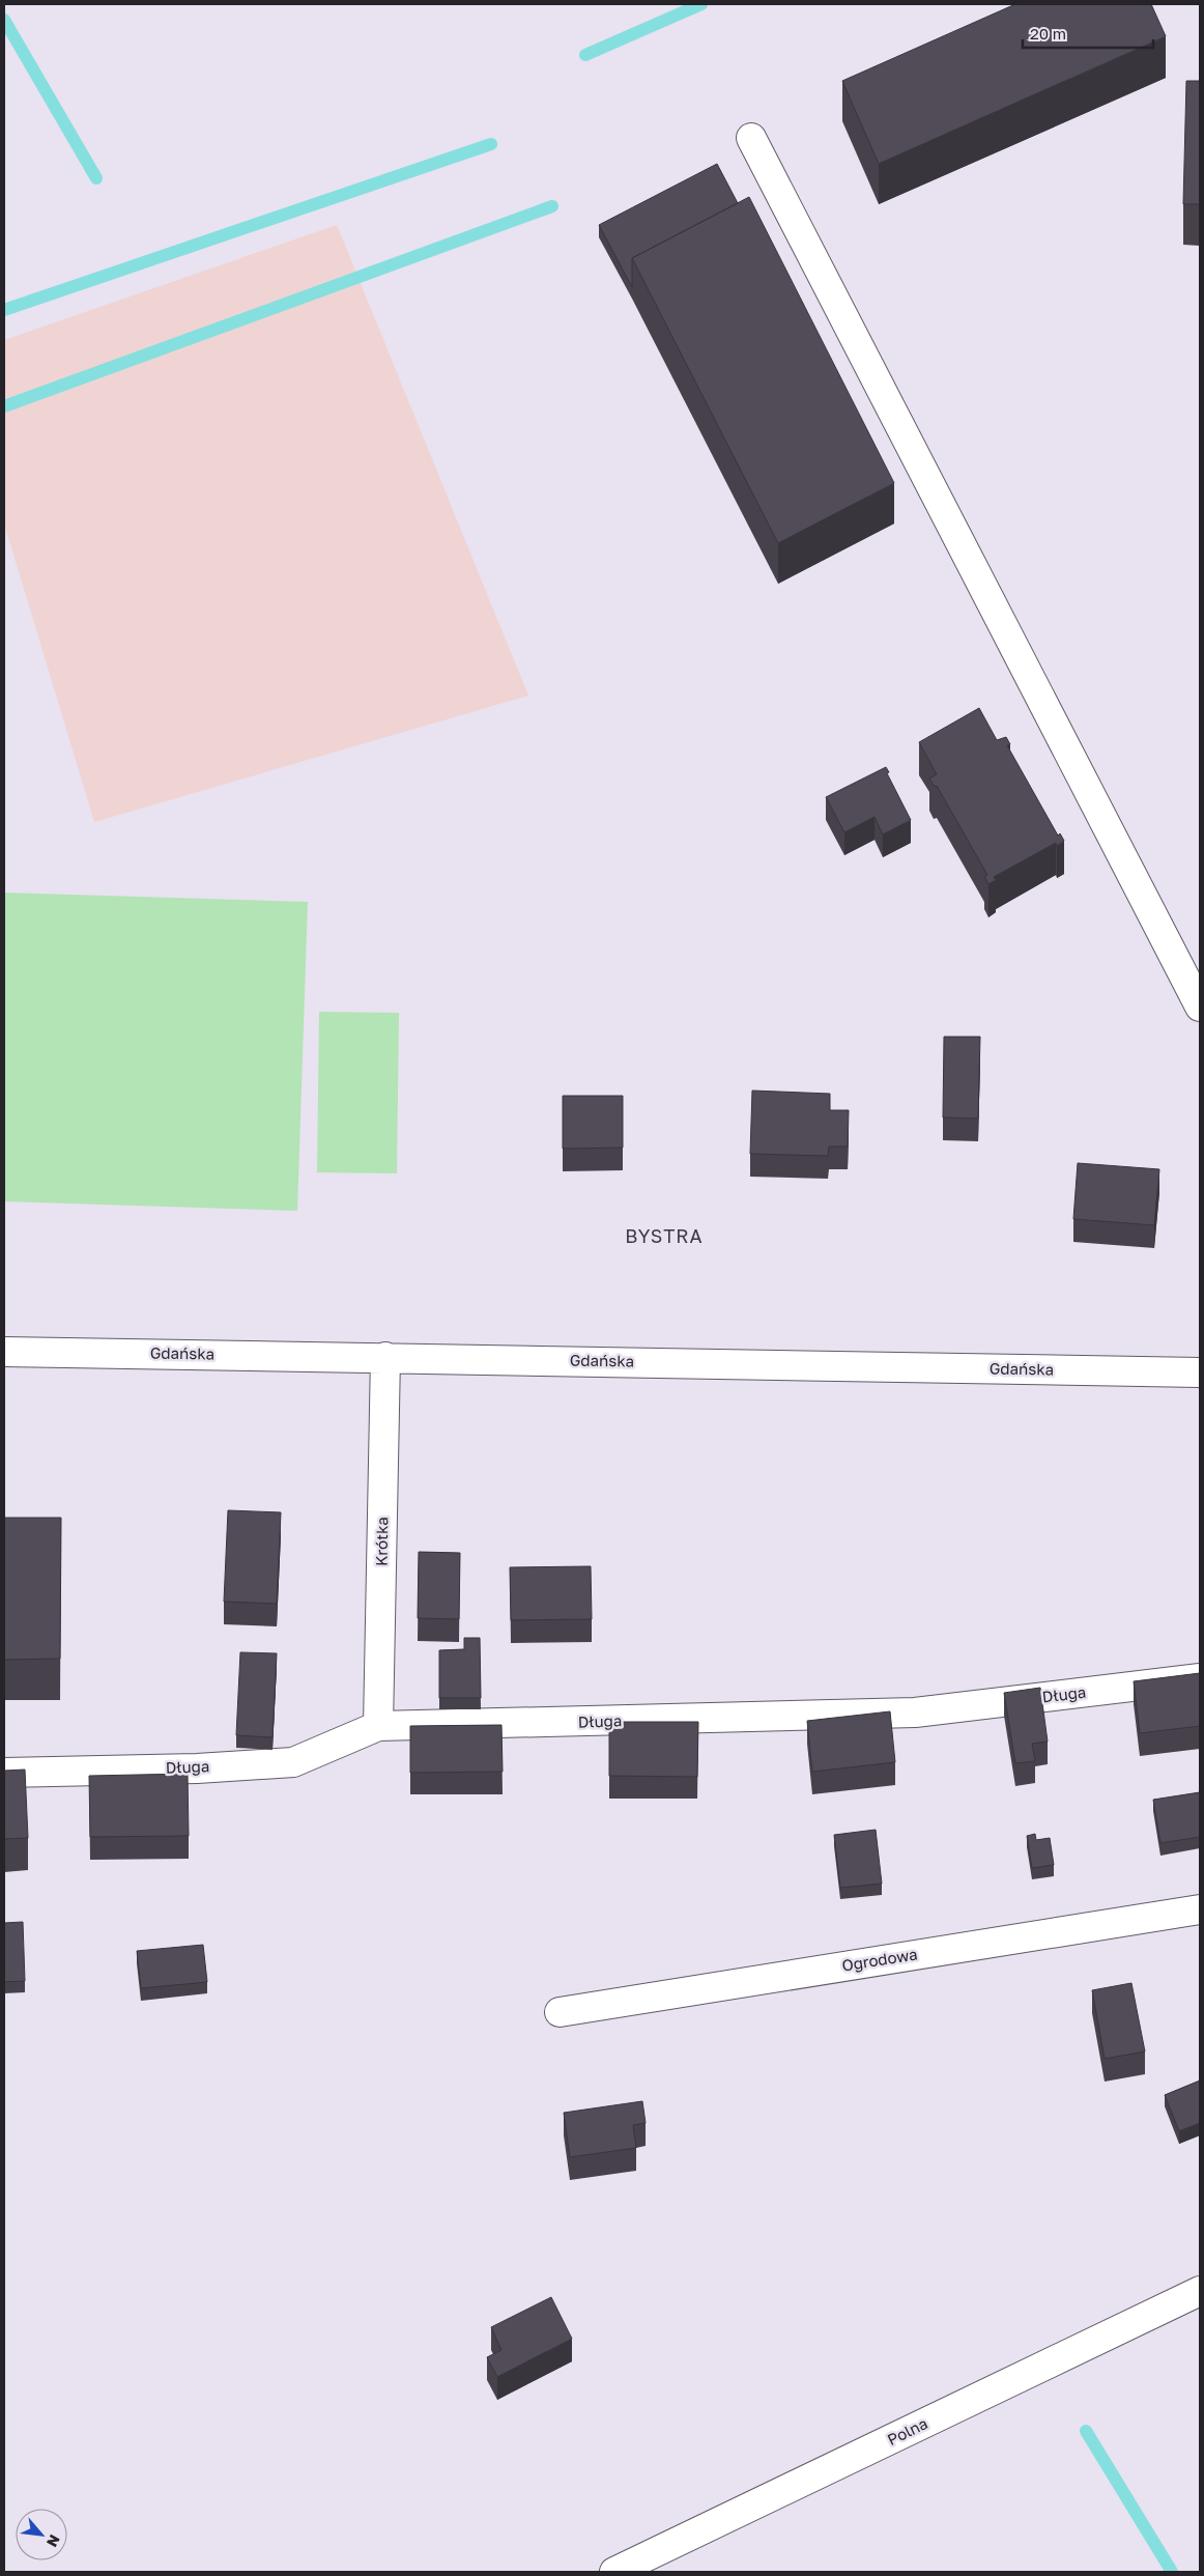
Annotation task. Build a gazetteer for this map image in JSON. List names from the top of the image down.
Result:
{
  "streets": {
    "street": [
      "Gdańska",
      "Krótka",
      "Długa",
      "Ogrodowa",
      "Polna"
    ]
  },
  "crossings": [
    ["Gdańska", "Krótka"],
    ["Krótka", "Długa"]
  ],
  "districts": ["BYSTRA"],
  "scale_bar": "20 m",
  "north": "bottom right"
}
